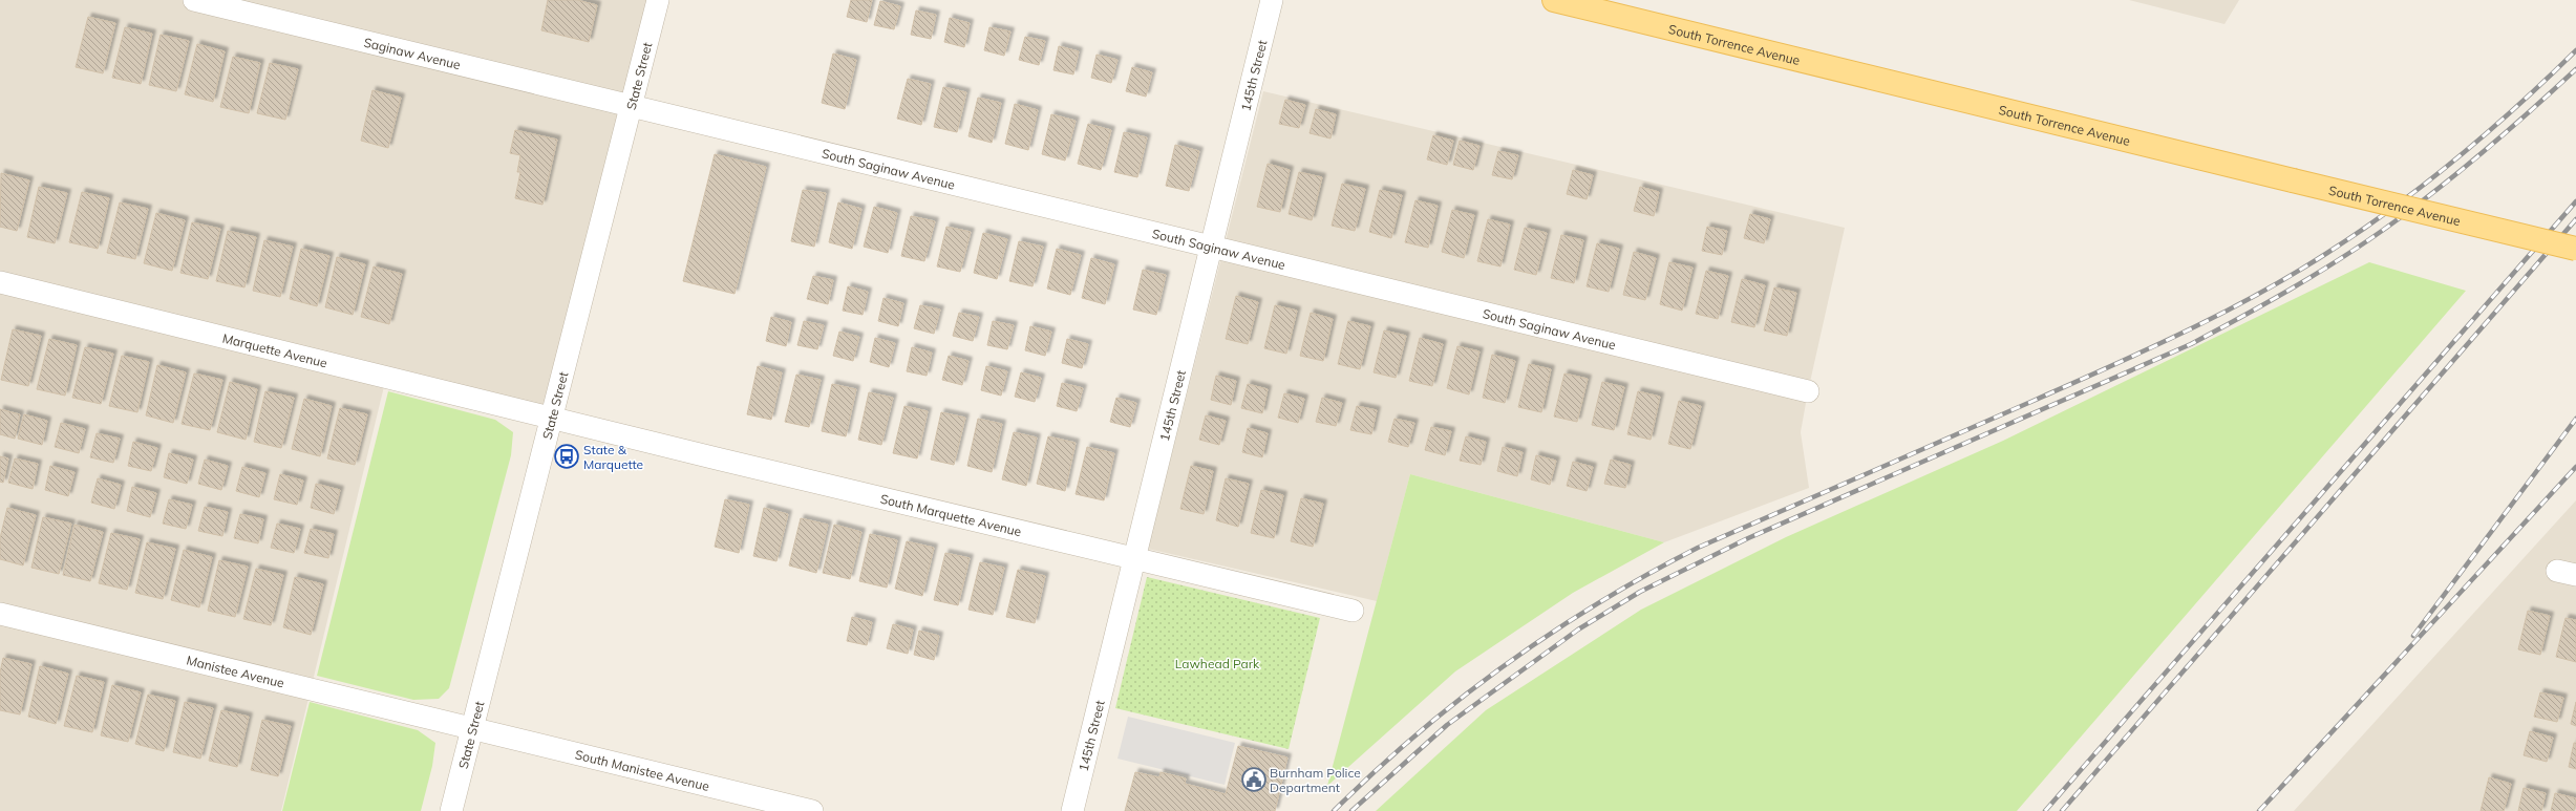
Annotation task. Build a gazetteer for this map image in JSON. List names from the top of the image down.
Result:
{
  "streets": {
    "main road": ["South Torrence Avenue"],
    "street": [
      "Saginaw Avenue",
      "State Street",
      "145th Street",
      "South Saginaw Avenue",
      "Marquette Avenue",
      "South Marquette Avenue",
      "Manistee Avenue",
      "South Manistee Avenue"
    ]
  },
  "crossings": [
    ["Saginaw Avenue", "State Street"],
    ["Saginaw Avenue", "South Saginaw Avenue"],
    ["State Street", "South Saginaw Avenue"],
    ["State Street", "Marquette Avenue"],
    ["State Street", "South Marquette Avenue"],
    ["State Street", "Manistee Avenue"],
    ["State Street", "South Manistee Avenue"],
    ["145th Street", "South Saginaw Avenue"],
    ["145th Street", "South Marquette Avenue"],
    ["Marquette Avenue", "South Marquette Avenue"],
    ["Manistee Avenue", "South Manistee Avenue"]
  ],
  "parks": ["Lawhead Park"],
  "places": {
    "bus stop": ["State & Marquette"],
    "public building": ["Burnham Police Department"]
  }
}
